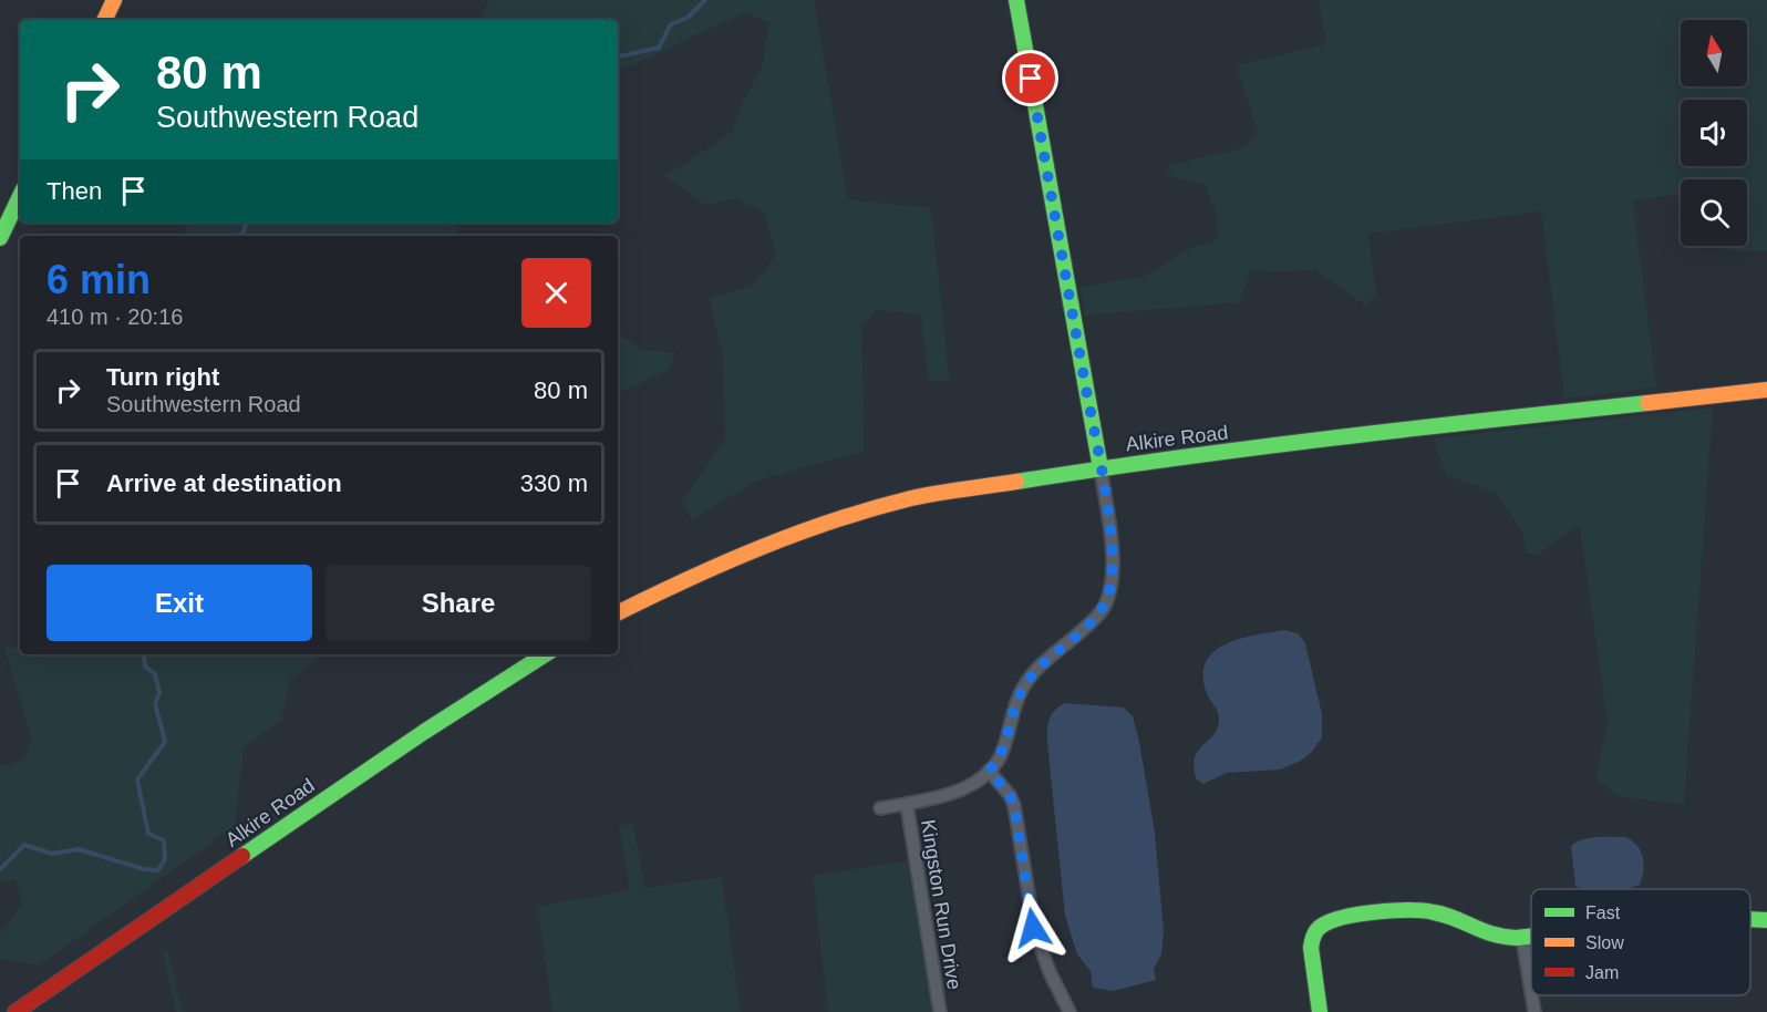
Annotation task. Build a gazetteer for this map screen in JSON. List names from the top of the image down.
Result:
{
  "streets": {
    "main road": ["Alkire Road"],
    "street": ["Kingston Run Drive"]
  },
  "legend": ["Fast", "Slow", "Jam"],
  "north": "top",
  "page": {
    "turn": ["80 m", "Southwestern Road"],
    "then": "Then",
    "heading": ["6 min", "410 m · 20:16"],
    "list": [
      {
        "name": "Turn right",
        "note": "Southwestern Road",
        "value": "80 m"
      },
      {
        "name": "Arrive at destination",
        "value": "330 m"
      }
    ],
    "buttons": ["Exit", "Share"]
  }
}
